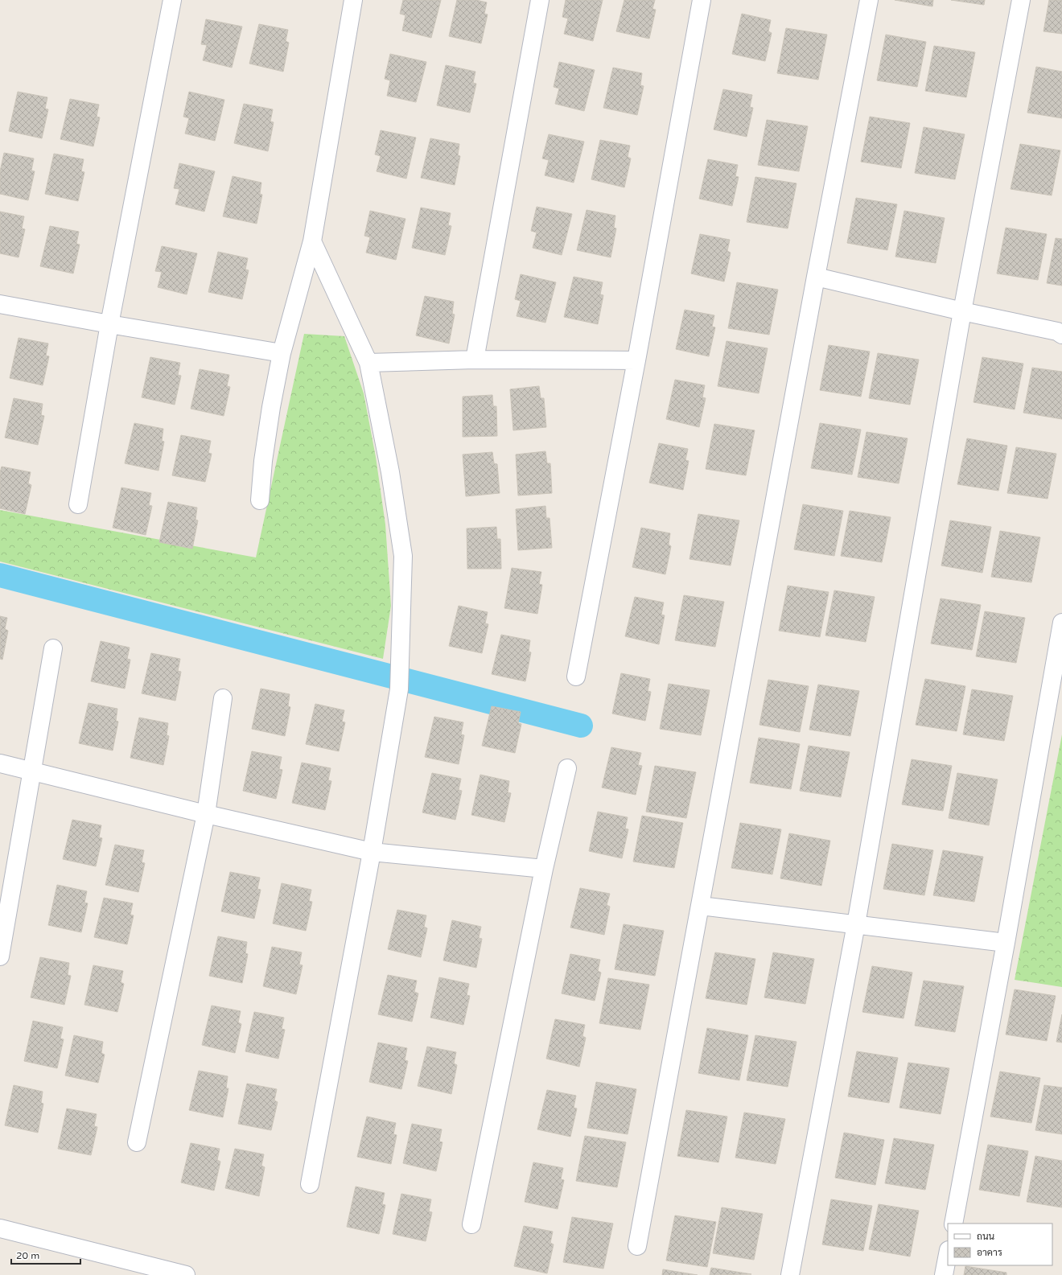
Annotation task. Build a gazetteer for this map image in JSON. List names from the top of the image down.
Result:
{
  "legend": ["ถนน", "อาคาร"],
  "scale_bar": "20 m"
}
